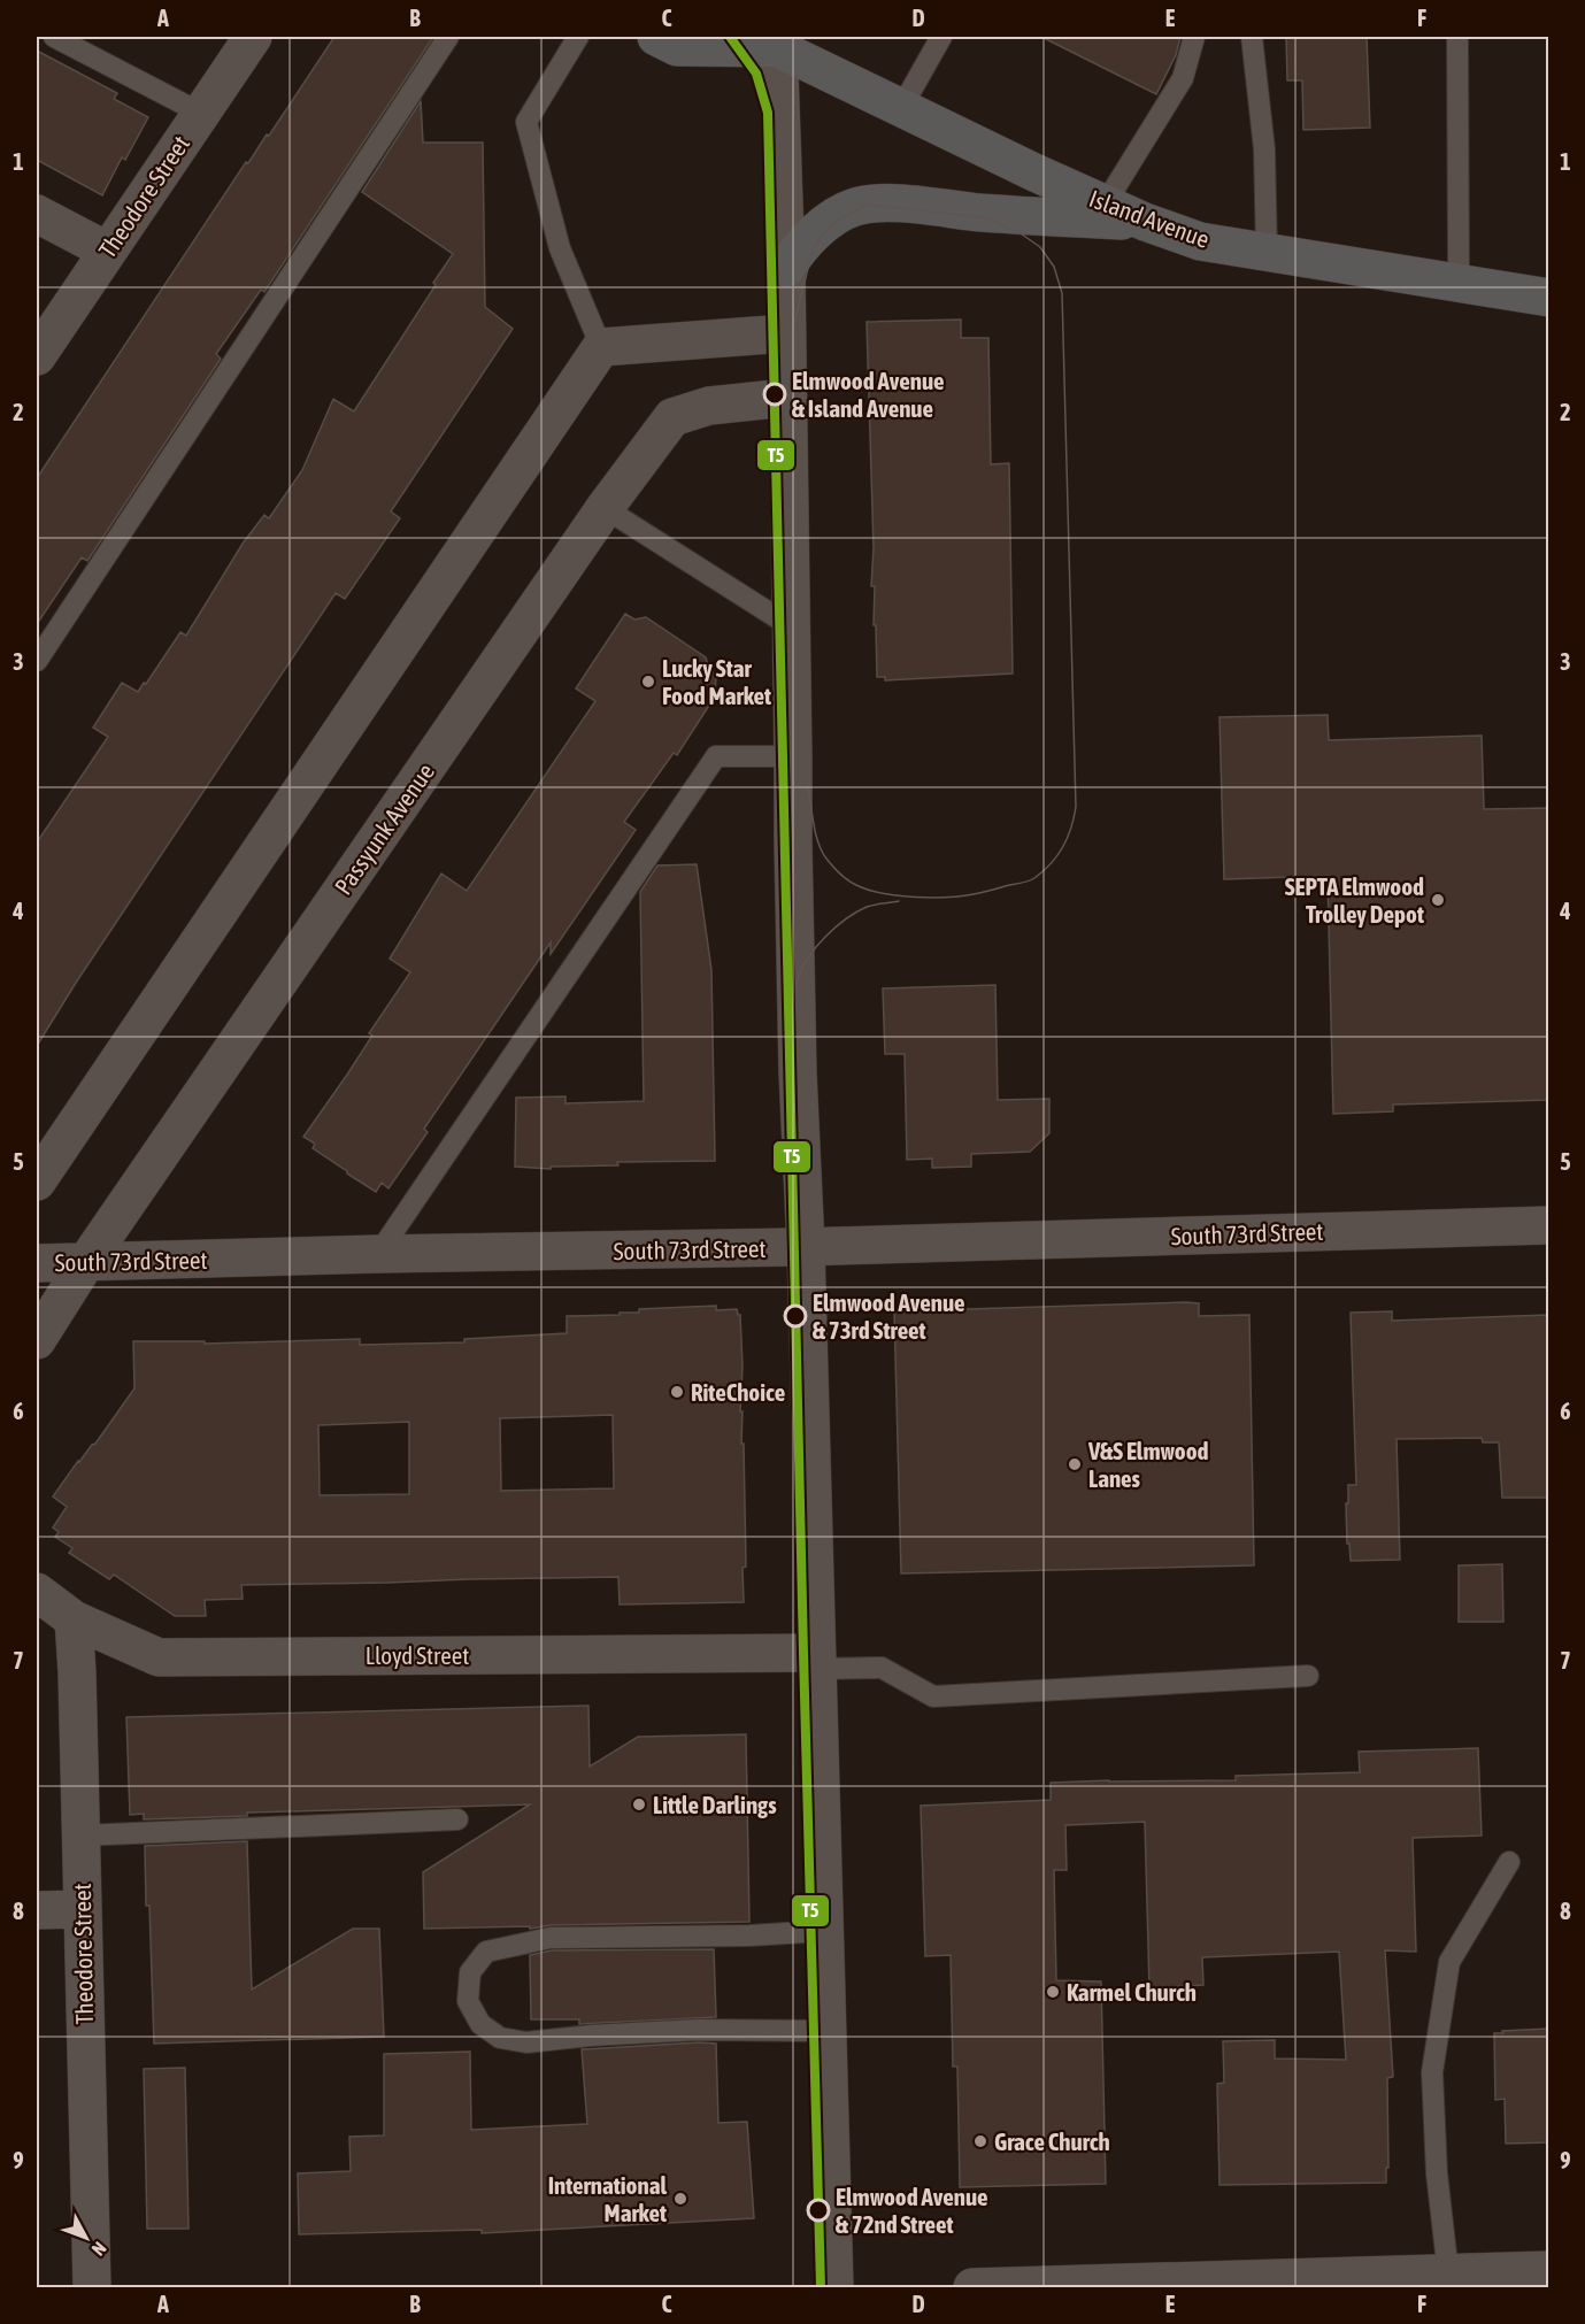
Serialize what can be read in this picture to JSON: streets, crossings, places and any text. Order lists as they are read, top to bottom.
{
  "streets": {
    "main road": ["Island Avenue"],
    "street": [
      "Theodore Street",
      "Passyunk Avenue",
      "South 73rd Street",
      "Lloyd Street"
    ]
  },
  "crossings": [
    ["Theodore Street", "Lloyd Street"],
    ["Passyunk Avenue", "South 73rd Street"]
  ],
  "places": [
    "Elmwood Avenue & Island Avenue",
    "Lucky Star Food Market",
    "SEPTA Elmwood Trolley Depot",
    "Elmwood Avenue & 73rd Street",
    "RiteChoice",
    "V&S Elmwood Lanes",
    "Little Darlings",
    "Karmel Church",
    "Grace Church",
    "International Market",
    "Elmwood Avenue & 72nd Street"
  ],
  "lines": ["transit line T5"],
  "north": "bottom right",
  "grid": {
    "columns": [
      "A",
      "B",
      "C",
      "D",
      "E",
      "F"
    ],
    "rows": [
      "1",
      "2",
      "3",
      "4",
      "5",
      "6",
      "7",
      "8",
      "9"
    ]
  }
}
